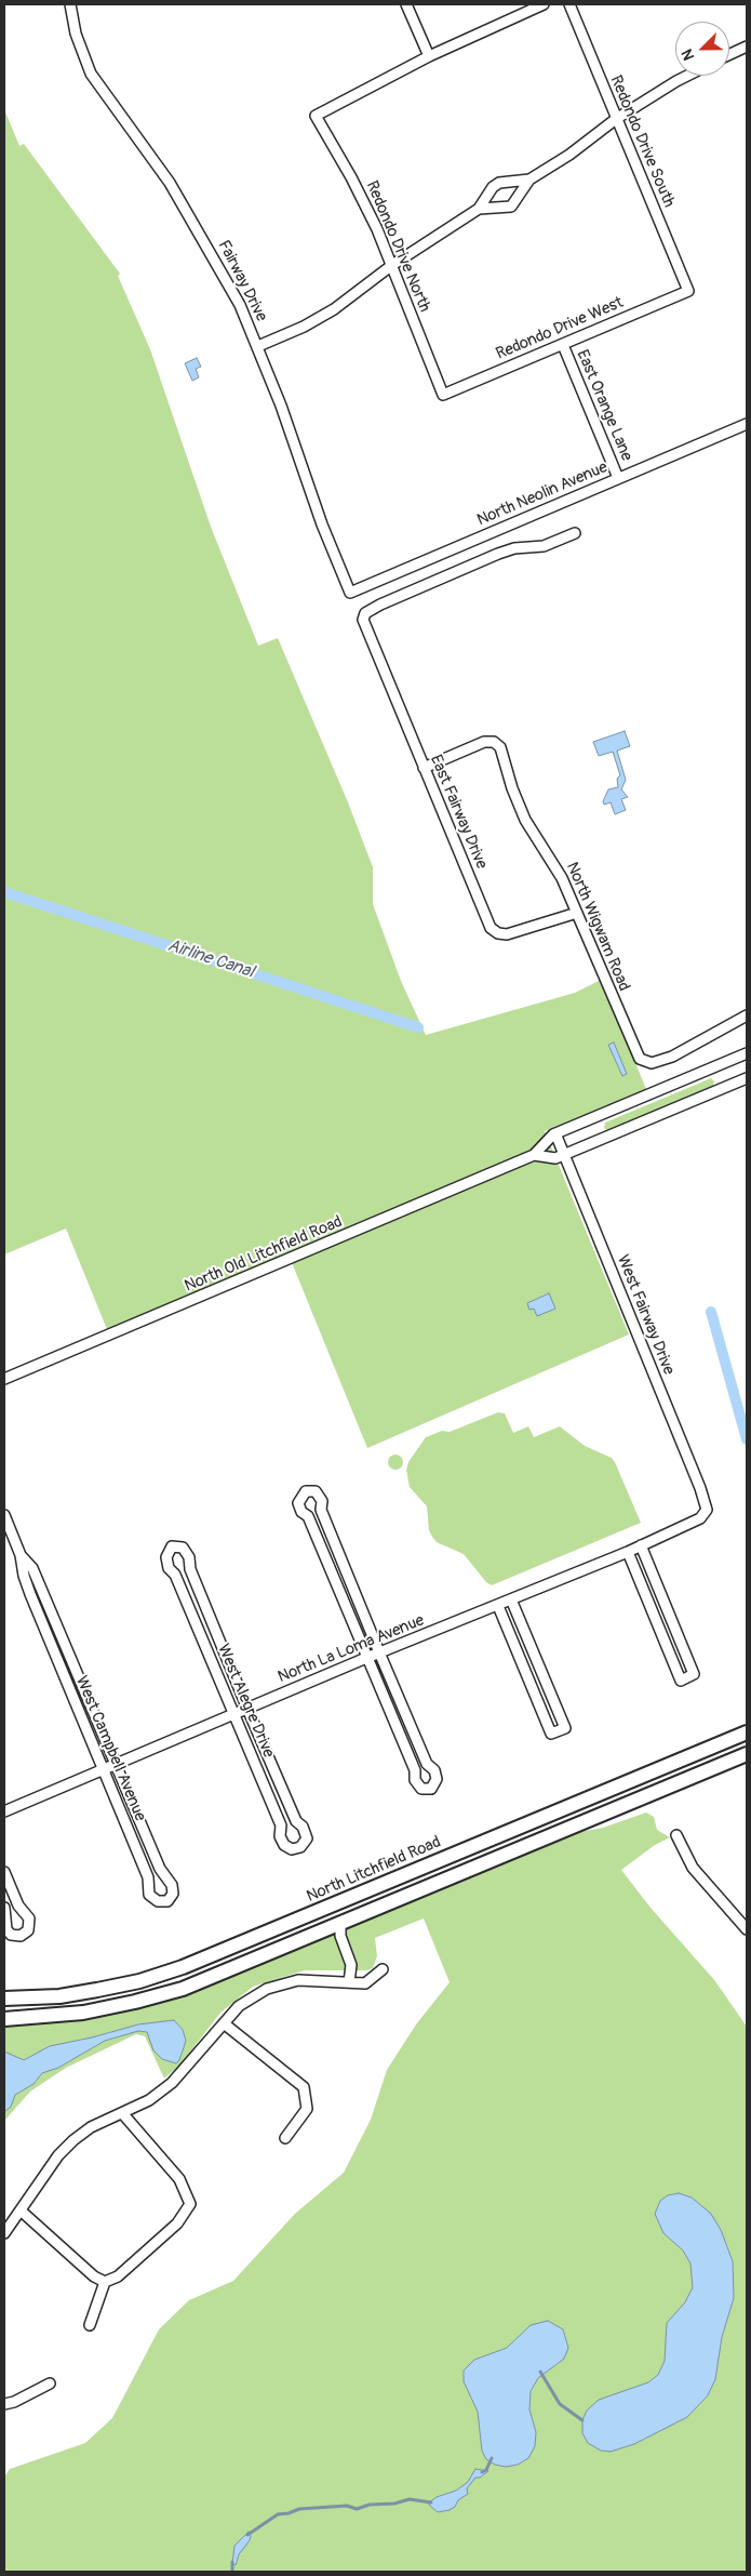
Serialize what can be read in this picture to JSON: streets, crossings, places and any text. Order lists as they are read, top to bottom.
{
  "streets": {
    "main road": ["North Litchfield Road"],
    "street": [
      "Redondo Drive South",
      "Redondo Drive North",
      "Fairway Drive",
      "Redondo Drive West",
      "East Orange Lane",
      "North Neolin Avenue",
      "East Fairway Drive",
      "North Wigwam Road",
      "North Old Litchfield Road",
      "West Fairway Drive",
      "North La Loma Avenue",
      "West Alegre Drive",
      "West Campbell Avenue"
    ]
  },
  "crossings": [
    ["Redondo Drive South", "Redondo Drive West"],
    ["Redondo Drive North", "Redondo Drive West"],
    ["Fairway Drive", "North Neolin Avenue"],
    ["Redondo Drive West", "East Orange Lane"],
    ["East Orange Lane", "North Neolin Avenue"],
    ["East Fairway Drive", "North Wigwam Road"],
    ["North Old Litchfield Road", "West Fairway Drive"],
    ["West Fairway Drive", "North La Loma Avenue"],
    ["North La Loma Avenue", "West Alegre Drive"],
    ["North La Loma Avenue", "West Campbell Avenue"]
  ],
  "water": ["Airline Canal"],
  "north": "bottom left"
}
